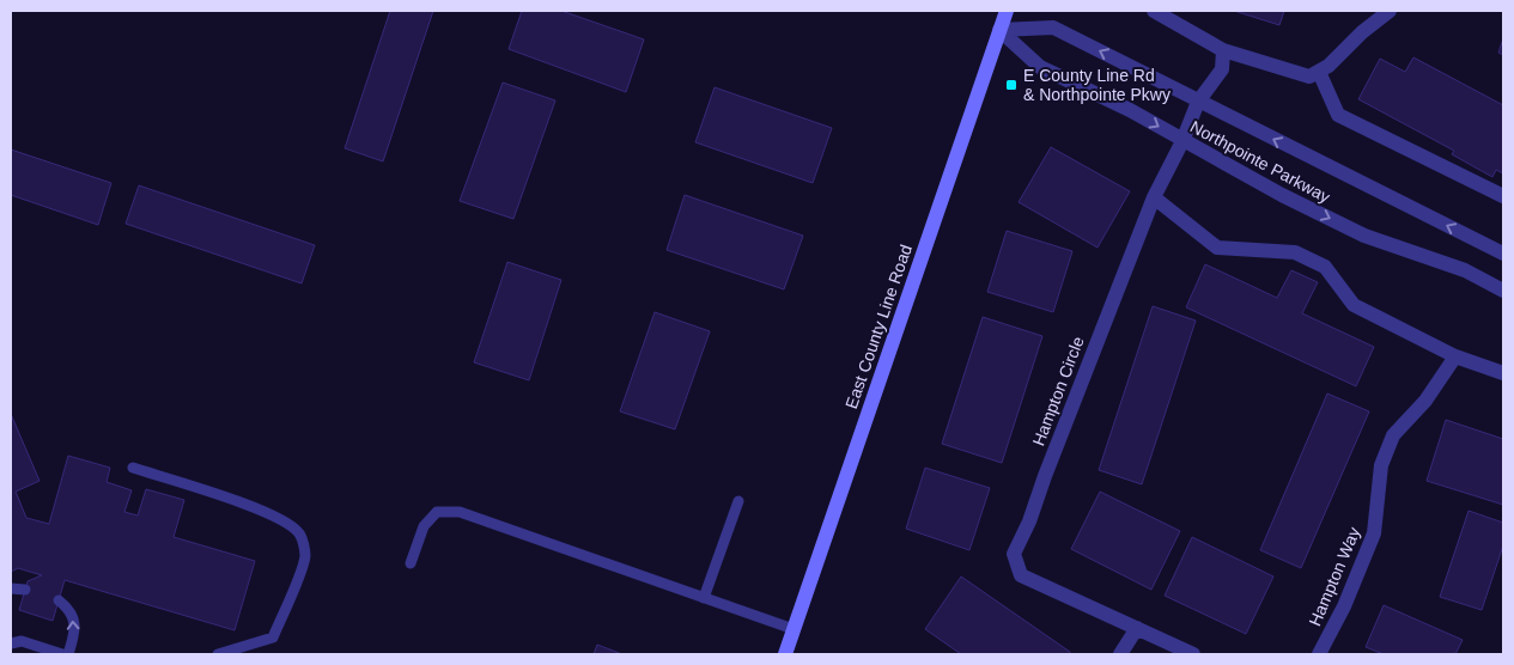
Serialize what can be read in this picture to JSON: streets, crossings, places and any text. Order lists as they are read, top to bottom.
{
  "streets": {
    "main road": ["East County Line Road"],
    "street": ["Northpointe Parkway", "Hampton Circle", "Hampton Way"]
  },
  "crossings": [
    ["Northpointe Parkway", "East County Line Road"],
    ["Northpointe Parkway", "Hampton Circle"]
  ],
  "places": {
    "transit": ["E County Line Rd & Northpointe Pkwy"]
  }
}
